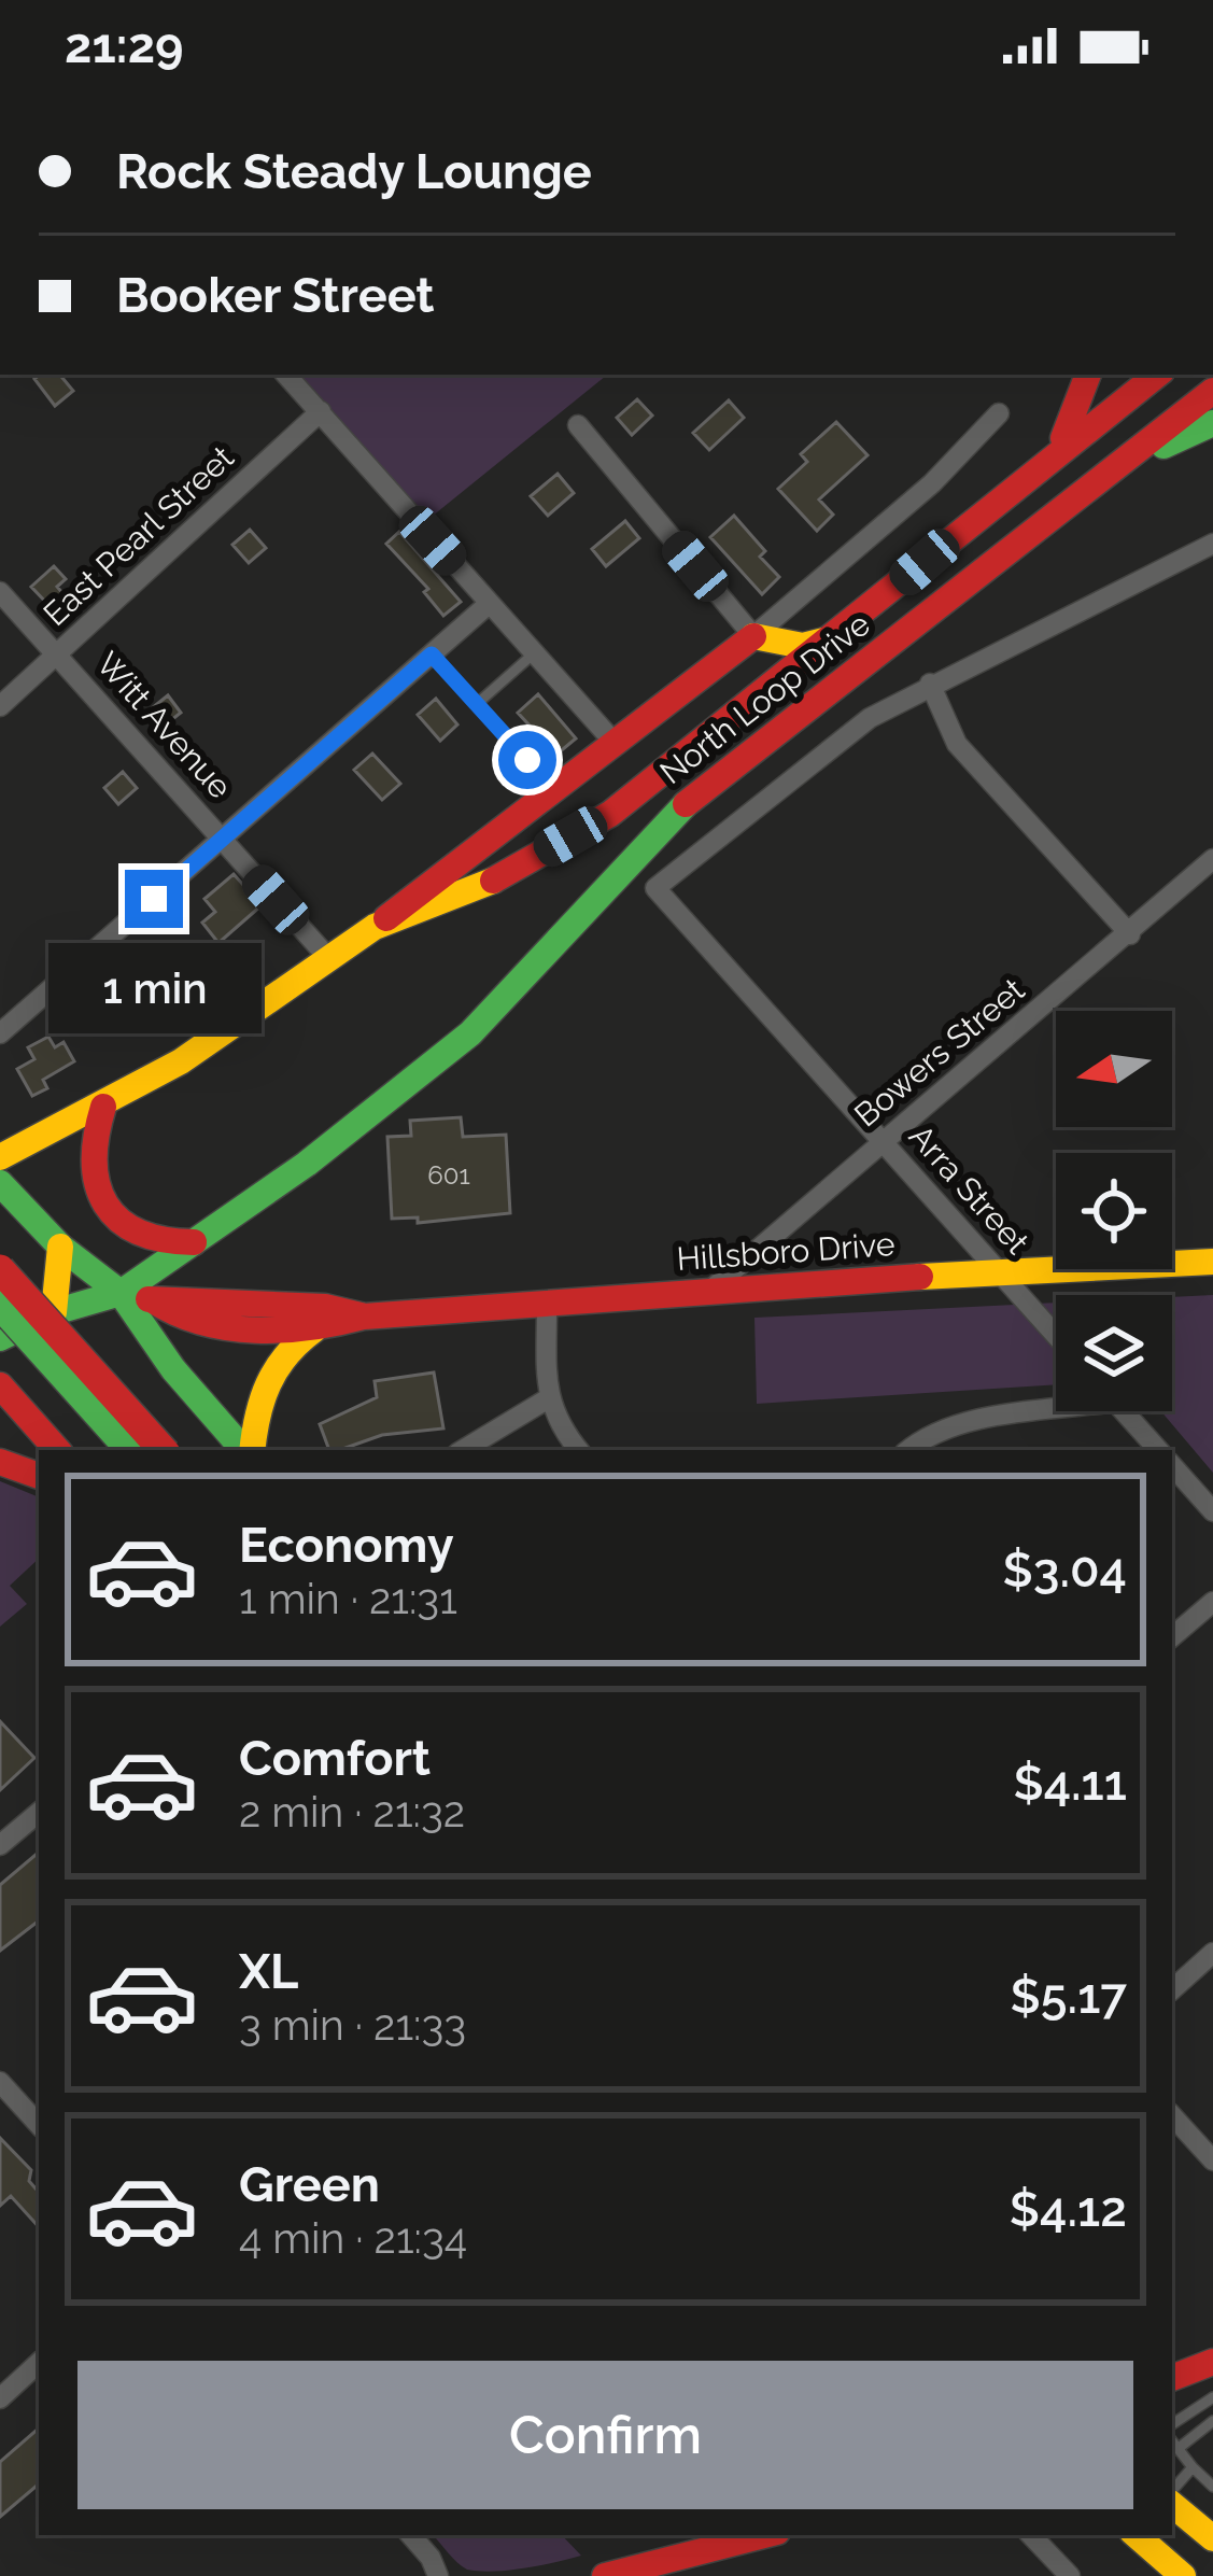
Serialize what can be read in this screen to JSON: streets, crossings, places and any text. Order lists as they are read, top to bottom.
{
  "streets": {
    "main road": ["North Loop Drive", "Hillsboro Drive"],
    "street": [
      "East Pearl Street",
      "Witt Avenue",
      "Bowers Street",
      "Arra Street"
    ]
  },
  "crossings": [
    ["East Pearl Street", "Witt Avenue"],
    ["North Loop Drive", "Witt Avenue"],
    ["North Loop Drive", "Hillsboro Drive"],
    ["Bowers Street", "Arra Street"],
    ["Bowers Street", "Hillsboro Drive"],
    ["Arra Street", "Hillsboro Drive"]
  ],
  "house_numbers": ["601"],
  "north": "left",
  "page": {
    "status": "21:29",
    "banner": ["Rock Steady Lounge", "Booker Street"],
    "bubble": "1 min",
    "list": [
      {
        "name": "Economy",
        "note": "1 min · 21:31",
        "value": "$3.04"
      },
      {
        "name": "Comfort",
        "note": "2 min · 21:32",
        "value": "$4.11"
      },
      {
        "name": "XL",
        "note": "3 min · 21:33",
        "value": "$5.17"
      },
      {
        "name": "Green",
        "note": "4 min · 21:34",
        "value": "$4.12"
      }
    ],
    "buttons": "Confirm"
  }
}
